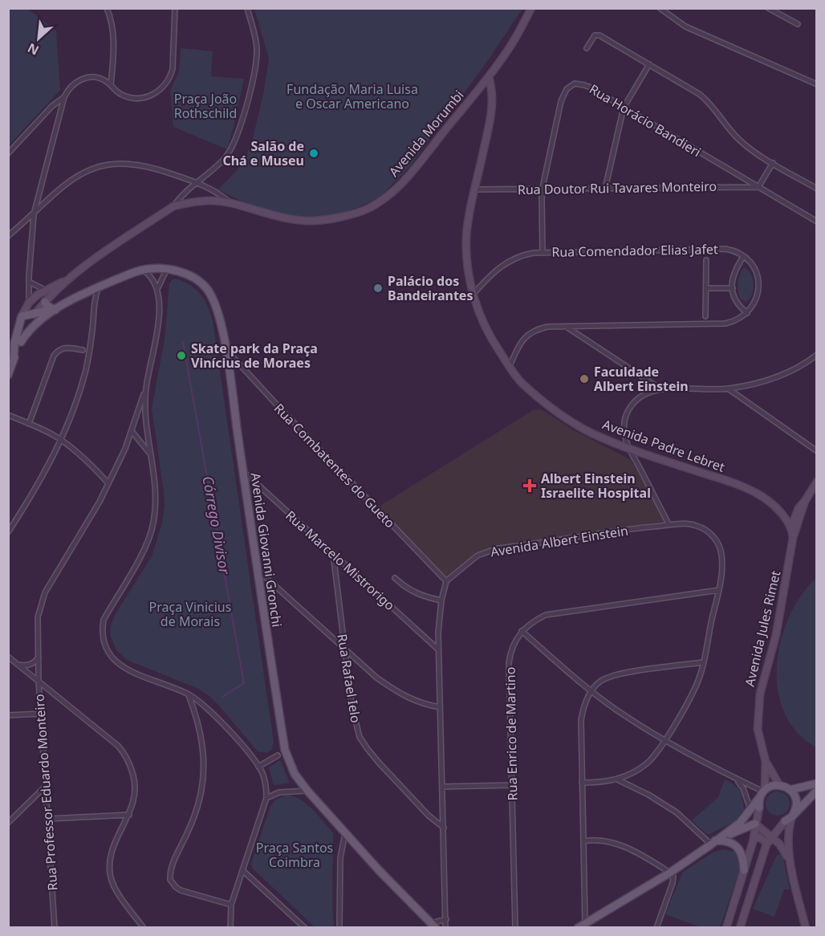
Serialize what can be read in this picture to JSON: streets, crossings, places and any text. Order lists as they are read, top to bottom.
{
  "streets": {
    "main road": [
      "Avenida Morumbi",
      "Avenida Padre Lebret",
      "Avenida Giovanni Gronchi",
      "Avenida Jules Rimet"
    ],
    "street": [
      "Rua Horácio Bandieri",
      "Rua Doutor Rui Tavares Monteiro",
      "Rua Comendador Elias Jafet",
      "Rua Combatentes do Gueto",
      "Avenida Albert Einstein",
      "Rua Marcelo Mistrorigo",
      "Rua Rafael Ielo",
      "Rua Enrico de Martino",
      "Rua Professor Eduardo Monteiro"
    ]
  },
  "crossings": [
    ["Rua Horácio Bandieri", "Rua Doutor Rui Tavares Monteiro"],
    ["Rua Horácio Bandieri", "Rua Comendador Elias Jafet"],
    ["Avenida Morumbi", "Avenida Padre Lebret"],
    ["Avenida Morumbi", "Avenida Giovanni Gronchi"],
    ["Rua Doutor Rui Tavares Monteiro", "Avenida Padre Lebret"],
    ["Rua Comendador Elias Jafet", "Avenida Padre Lebret"],
    ["Avenida Padre Lebret", "Avenida Jules Rimet"],
    ["Rua Combatentes do Gueto", "Avenida Albert Einstein"],
    ["Rua Combatentes do Gueto", "Avenida Giovanni Gronchi"],
    ["Avenida Albert Einstein", "Rua Enrico de Martino"],
    ["Avenida Giovanni Gronchi", "Rua Marcelo Mistrorigo"],
    ["Rua Marcelo Mistrorigo", "Rua Rafael Ielo"]
  ],
  "water": ["Córrego Divisor"],
  "parks": [
    "Fundação Maria Luisa e Oscar Americano",
    "Praça João Rothschild",
    "Praça Vinicius de Morais",
    "Praça Santos Coimbra"
  ],
  "places": {
    "other": [
      "Salão de Chá e Museu",
      "Palácio dos Bandeirantes",
      "Skate park da Praça Vinícius de Moraes",
      "Faculdade Albert Einstein"
    ],
    "health": ["Albert Einstein Israelite Hospital"]
  },
  "north": "bottom left"
}
